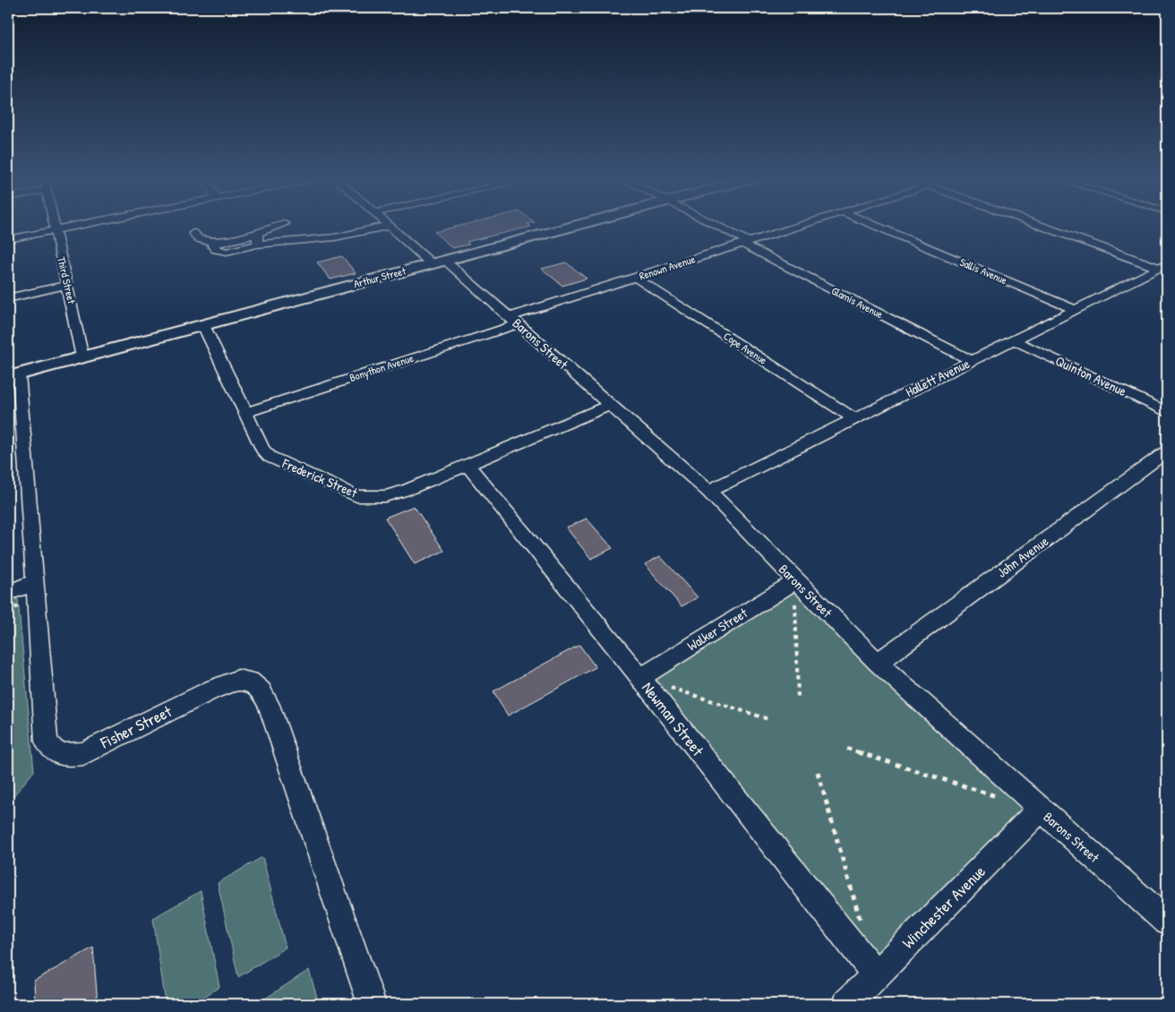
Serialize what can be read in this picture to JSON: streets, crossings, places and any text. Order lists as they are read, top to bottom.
{
  "streets": {
    "street": [
      "Renown Avenue",
      "Sallis Avenue",
      "Arthur Street",
      "Third Street",
      "Glamis Avenue",
      "Barons Street",
      "Cope Avenue",
      "Bonython Avenue",
      "Quinton Avenue",
      "Hallett Avenue",
      "Frederick Street",
      "John Avenue",
      "Walker Street",
      "Newman Street",
      "Fisher Street",
      "Winchester Avenue"
    ]
  },
  "crossings": [
    ["Renown Avenue", "Glamis Avenue"],
    ["Renown Avenue", "Barons Street"],
    ["Renown Avenue", "Cope Avenue"],
    ["Renown Avenue", "Bonython Avenue"],
    ["Sallis Avenue", "Hallett Avenue"],
    ["Arthur Street", "Third Street"],
    ["Arthur Street", "Barons Street"],
    ["Arthur Street", "Frederick Street"],
    ["Arthur Street", "Fisher Street"],
    ["Glamis Avenue", "Hallett Avenue"],
    ["Barons Street", "Bonython Avenue"],
    ["Barons Street", "Hallett Avenue"],
    ["Barons Street", "Frederick Street"],
    ["Barons Street", "John Avenue"],
    ["Barons Street", "Walker Street"],
    ["Barons Street", "Winchester Avenue"],
    ["Cope Avenue", "Hallett Avenue"],
    ["Bonython Avenue", "Frederick Street"],
    ["Quinton Avenue", "Hallett Avenue"],
    ["Frederick Street", "Newman Street"],
    ["Walker Street", "Newman Street"],
    ["Newman Street", "Winchester Avenue"]
  ]
}
